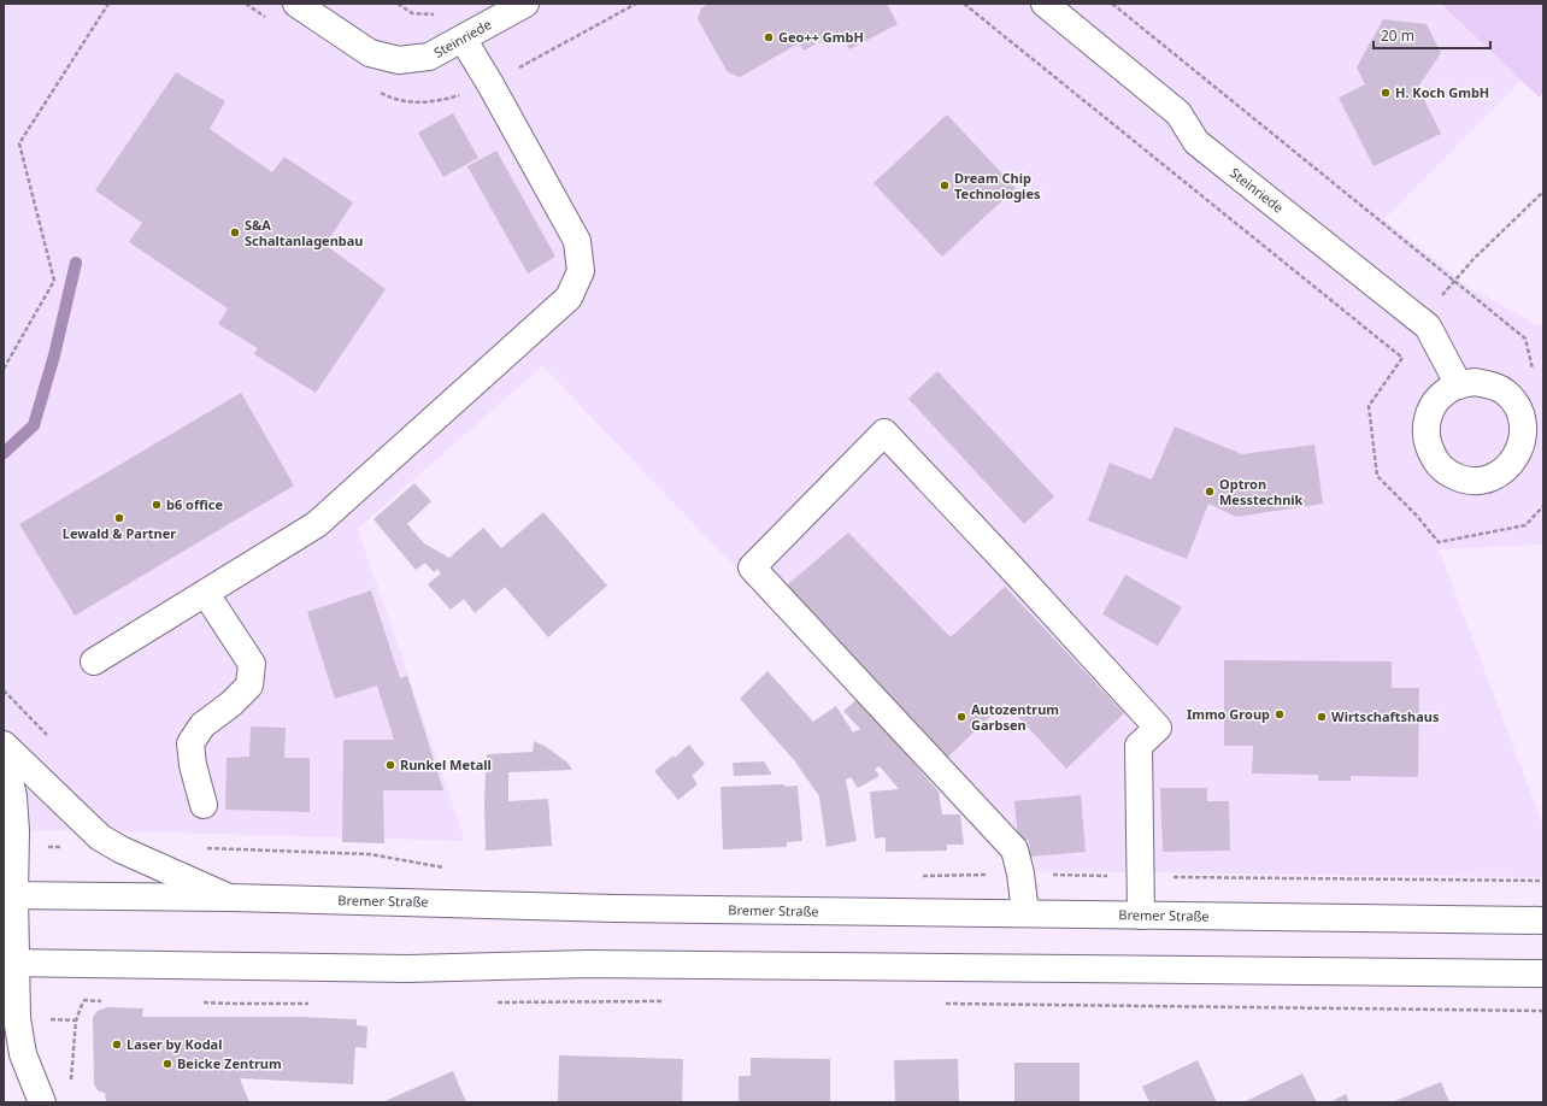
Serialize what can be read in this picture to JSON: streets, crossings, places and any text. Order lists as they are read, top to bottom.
{
  "streets": {
    "main road": ["Steinriede", "Bremer Straße"]
  },
  "places": [
    "Geo++ GmbH",
    "H. Koch GmbH",
    "Dream Chip Technologies",
    "S&A Schaltanlagenbau",
    "Optron Messtechnik",
    "b6 office",
    "Lewald & Partner",
    "Immo Group",
    "Autozentrum Garbsen",
    "Wirtschaftshaus",
    "Runkel Metall",
    "Laser by Kodal",
    "Beicke Zentrum"
  ],
  "scale_bar": "20 m"
}
